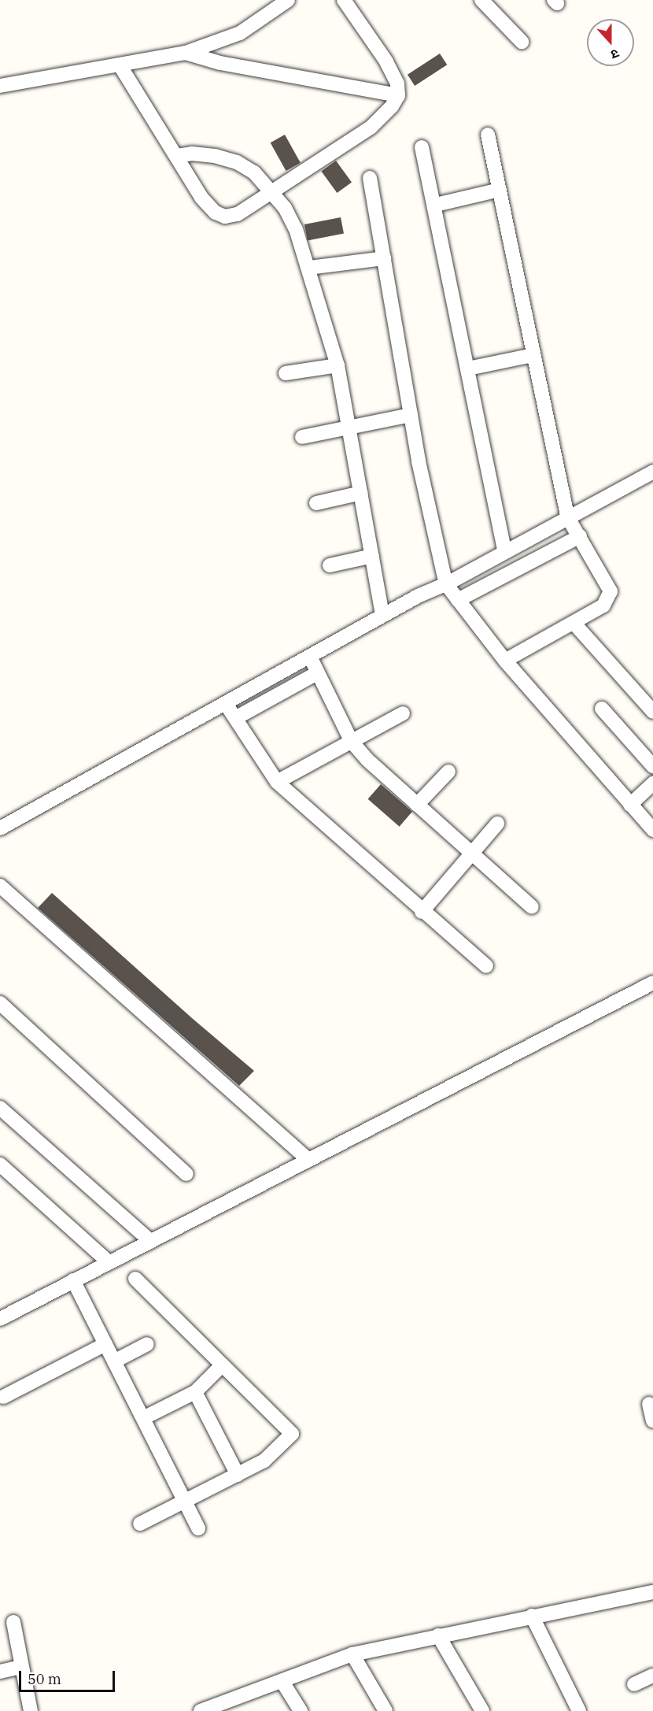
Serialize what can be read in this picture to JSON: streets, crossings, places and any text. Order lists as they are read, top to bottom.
{
  "scale_bar": "50 m",
  "north": "bottom"
}
